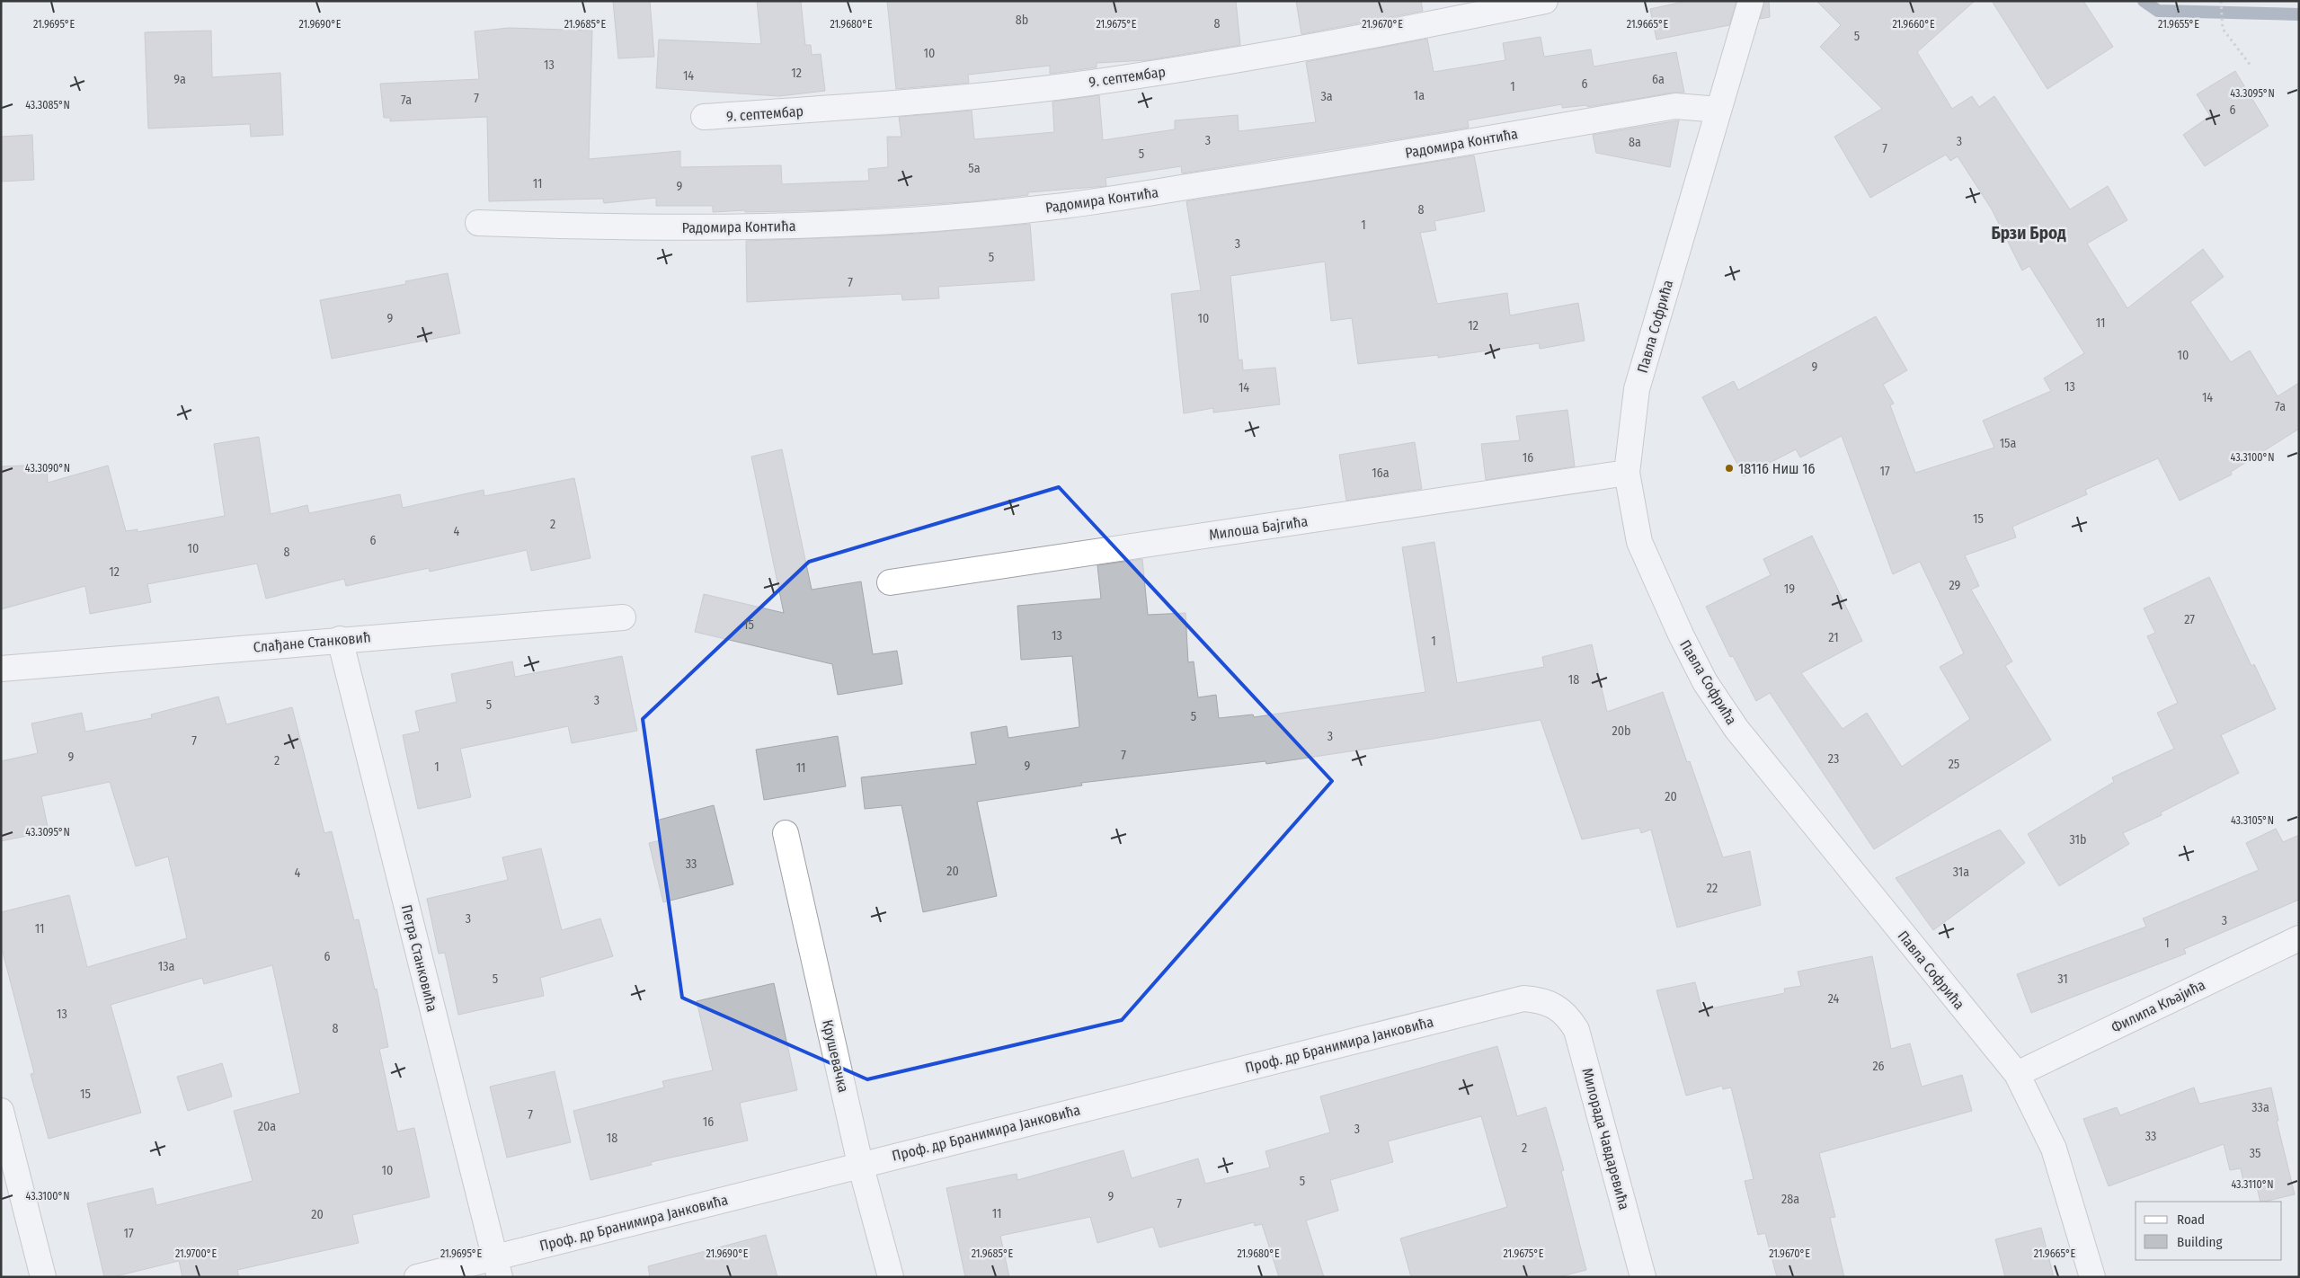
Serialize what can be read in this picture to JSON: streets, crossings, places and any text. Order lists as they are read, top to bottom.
{
  "streets": {
    "street": [
      "9. септембар",
      "Радомира Контића",
      "Павла Софрића",
      "Милоша Бајгића",
      "Слађане Станковић",
      "Петра Станковића",
      "Филипа Кљајића",
      "Проф. др Бранимира Јанковића",
      "Крушевачка",
      "Милорада Чавдаревића"
    ]
  },
  "crossings": [
    ["Радомира Контића", "Павла Софрића"],
    ["Павла Софрића", "Милоша Бајгића"],
    ["Павла Софрића", "Филипа Кљајића"],
    ["Слађане Станковић", "Петра Станковића"],
    ["Петра Станковића", "Проф. др Бранимира Јанковића"],
    ["Проф. др Бранимира Јанковића", "Крушевачка"],
    ["Проф. др Бранимира Јанковића", "Милорада Чавдаревића"]
  ],
  "districts": ["Брзи Брод"],
  "places": ["18116 Ниш 16"],
  "house_numbers": [
    "8b",
    "8",
    "5",
    "10",
    "13",
    "12",
    "14",
    "9a",
    "6a",
    "6",
    "1",
    "1a",
    "3a",
    "7",
    "7a",
    "6",
    "3",
    "3",
    "8a",
    "7",
    "5",
    "5a",
    "11",
    "9",
    "8",
    "1",
    "3",
    "5",
    "7",
    "9",
    "10",
    "11",
    "12",
    "10",
    "9",
    "13",
    "14",
    "14",
    "7a",
    "15a",
    "16",
    "17",
    "16a",
    "15",
    "2",
    "4",
    "6",
    "10",
    "8",
    "12",
    "29",
    "19",
    "27",
    "15",
    "13",
    "21",
    "1",
    "18",
    "3",
    "5",
    "5",
    "20b",
    "3",
    "7",
    "7",
    "9",
    "23",
    "2",
    "25",
    "9",
    "1",
    "11",
    "20",
    "31b",
    "33",
    "20",
    "31a",
    "4",
    "22",
    "3",
    "3",
    "11",
    "1",
    "6",
    "13a",
    "5",
    "31",
    "24",
    "13",
    "8",
    "26",
    "15",
    "33a",
    "7",
    "16",
    "20a",
    "3",
    "33",
    "18",
    "2",
    "35",
    "10",
    "5",
    "9",
    "28a",
    "7",
    "11",
    "20",
    "17"
  ],
  "legend": ["Road", "Building"],
  "coordinates": [
    "21.9695°E",
    "21.9690°E",
    "21.9685°E",
    "21.9680°E",
    "21.9675°E",
    "21.9670°E",
    "21.9665°E",
    "21.9660°E",
    "21.9655°E",
    "43.3095°N",
    "43.3085°N",
    "43.3100°N",
    "43.3090°N",
    "43.3105°N",
    "43.3110°N",
    "21.9700°E"
  ]
}
